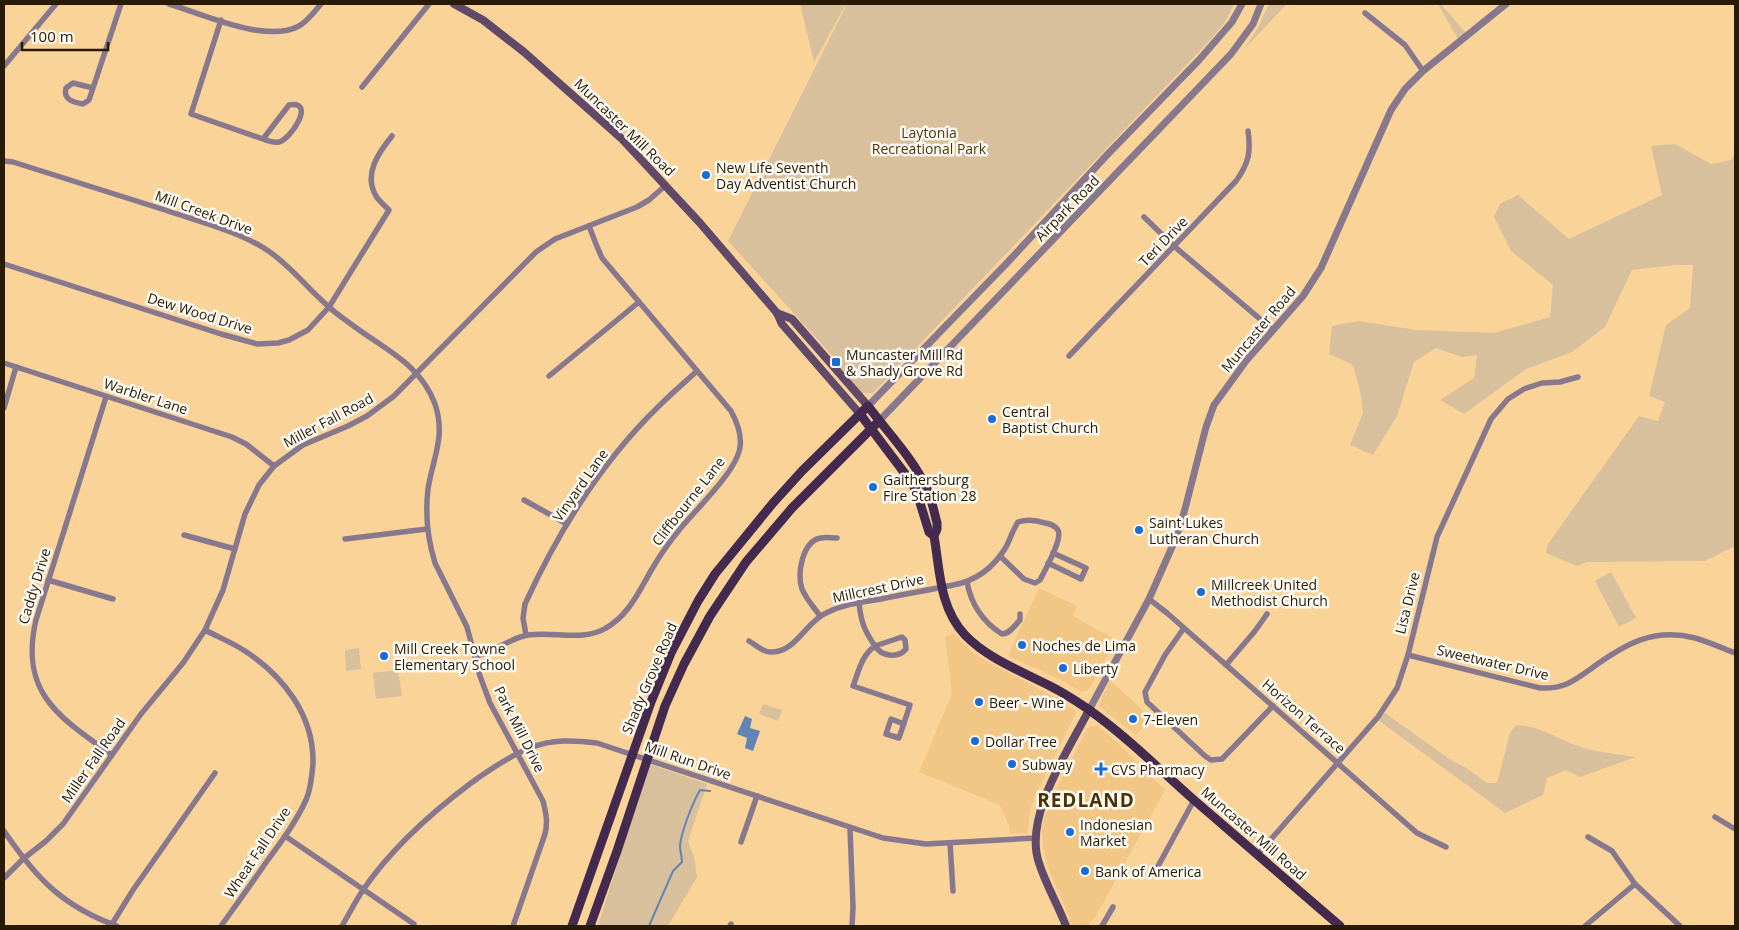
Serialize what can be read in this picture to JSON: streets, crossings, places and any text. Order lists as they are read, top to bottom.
{
  "streets": {
    "main road": ["Muncaster Mill Road", "Shady Grove Road"],
    "street": [
      "Airpark Road",
      "Mill Creek Drive",
      "Teri Drive",
      "Dew Wood Drive",
      "Muncaster Road",
      "Warbler Lane",
      "Miller Fall Road",
      "Vinyard Lane",
      "Cliffbourne Lane",
      "Caddy Drive",
      "Millcrest Drive",
      "Lisa Drive",
      "Sweetwater Drive",
      "Horizon Terrace",
      "Park Mill Drive",
      "Mill Run Drive",
      "Wheat Fall Drive"
    ]
  },
  "crossings": [
    ["Muncaster Mill Road", "Airpark Road"],
    ["Muncaster Mill Road", "Muncaster Road"],
    ["Muncaster Mill Road", "Miller Fall Road"],
    ["Muncaster Mill Road", "Millcrest Drive"],
    ["Muncaster Mill Road", "Lisa Drive"],
    ["Muncaster Mill Road", "Shady Grove Road"],
    ["Airpark Road", "Shady Grove Road"],
    ["Mill Creek Drive", "Dew Wood Drive"],
    ["Mill Creek Drive", "Miller Fall Road"],
    ["Mill Creek Drive", "Park Mill Drive"],
    ["Muncaster Road", "Horizon Terrace"],
    ["Warbler Lane", "Miller Fall Road"],
    ["Warbler Lane", "Caddy Drive"],
    ["Miller Fall Road", "Cliffbourne Lane"],
    ["Miller Fall Road", "Caddy Drive"],
    ["Miller Fall Road", "Park Mill Drive"],
    ["Miller Fall Road", "Wheat Fall Drive"],
    ["Vinyard Lane", "Cliffbourne Lane"],
    ["Cliffbourne Lane", "Park Mill Drive"],
    ["Lisa Drive", "Sweetwater Drive"],
    ["Lisa Drive", "Horizon Terrace"],
    ["Shady Grove Road", "Mill Run Drive"],
    ["Park Mill Drive", "Mill Run Drive"]
  ],
  "districts": ["REDLAND"],
  "parks": ["Laytonia Recreational Park"],
  "places": {
    "other": [
      "New Life Seventh Day Adventist Church",
      "Central Baptist Church",
      "Gaithersburg Fire Station 28",
      "Saint Lukes Lutheran Church",
      "Millcreek United Methodist Church",
      "Noches de Lima",
      "Mill Creek Towne Elementary School",
      "Liberty",
      "Beer - Wine",
      "7-Eleven",
      "Dollar Tree",
      "Subway",
      "Indonesian Market",
      "Bank of America"
    ],
    "transit": ["Muncaster Mill Rd & Shady Grove Rd"],
    "health": ["CVS Pharmacy"]
  },
  "scale_bar": "100 m"
}
